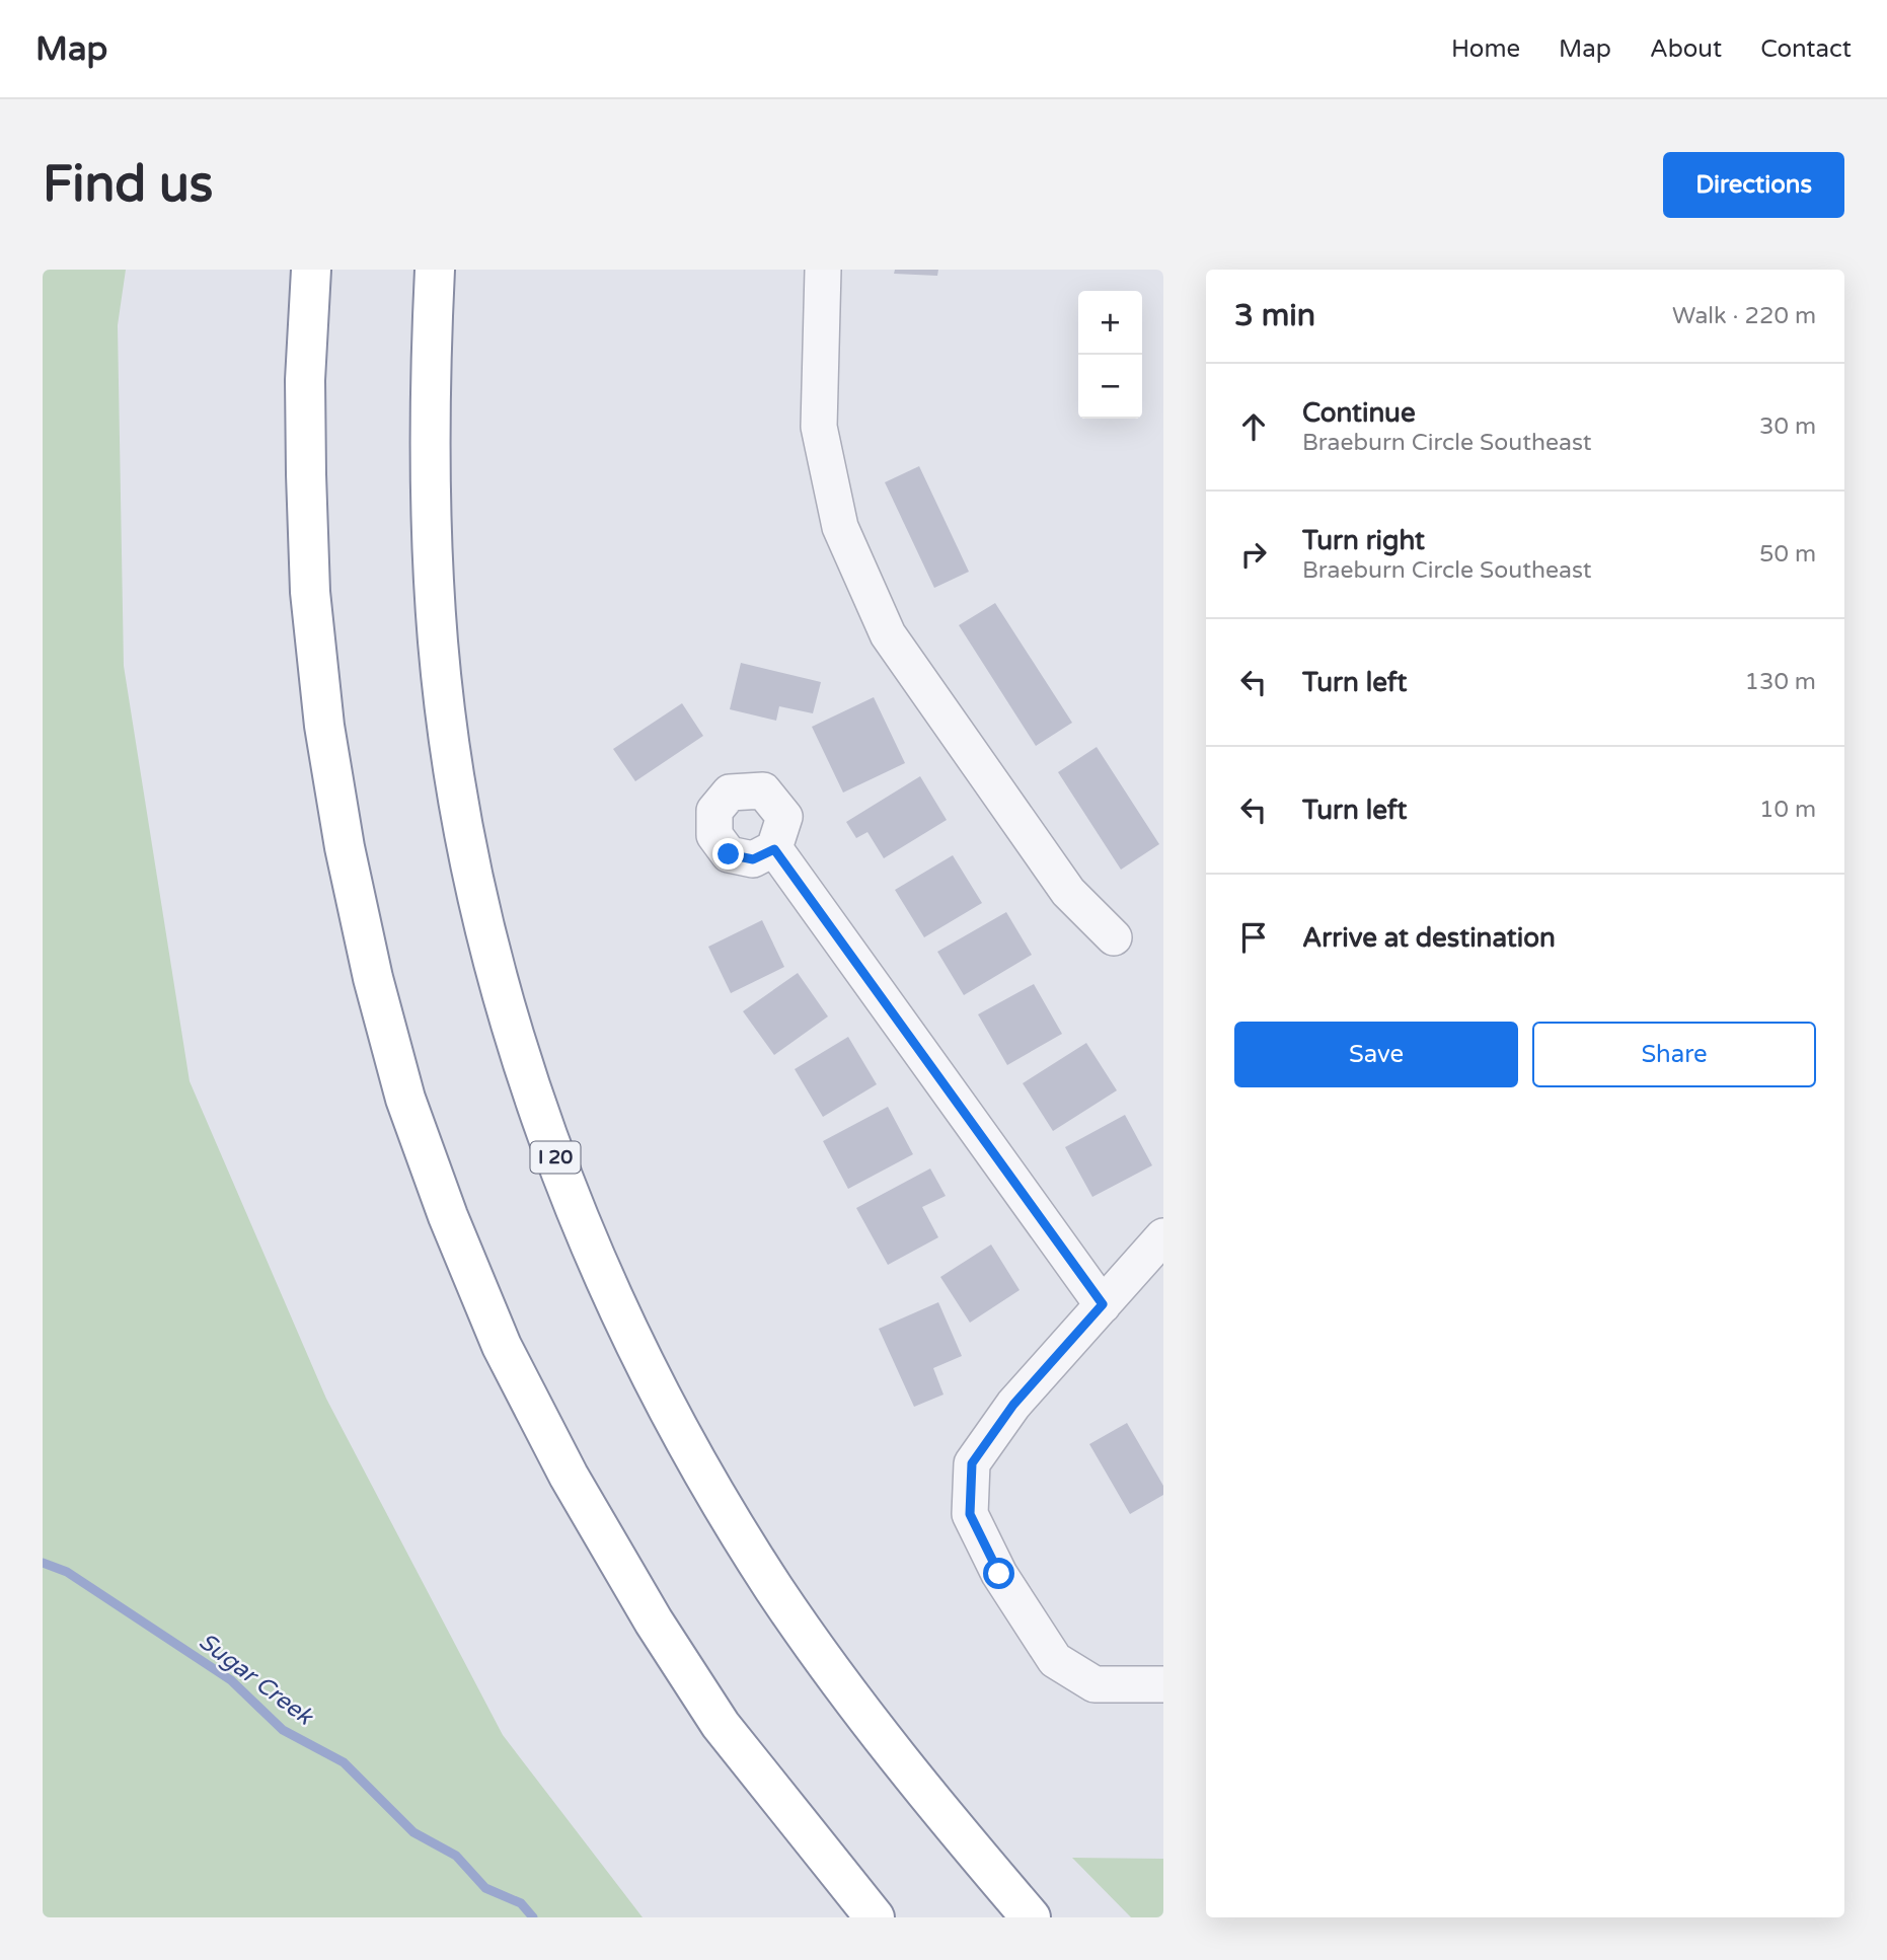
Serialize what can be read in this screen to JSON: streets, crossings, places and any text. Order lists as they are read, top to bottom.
{
  "streets": {
    "highway": ["I 20"]
  },
  "water": ["Sugar Creek"],
  "page": {
    "header": "Map",
    "nav": [
      "Home",
      "Map",
      "About",
      "Contact"
    ],
    "buttons": [
      "Directions",
      ["Save", "Share"]
    ],
    "title": "Find us",
    "heading": ["3 min", "Walk · 220 m"],
    "map_buttons": ["+", "−"],
    "list": [
      ["Continue", "Braeburn Circle Southeast", "30 m"],
      ["Turn right", "Braeburn Circle Southeast", "50 m"],
      ["Turn left", "130 m"],
      ["Turn left", "10 m"],
      "Arrive at destination"
    ]
  }
}
